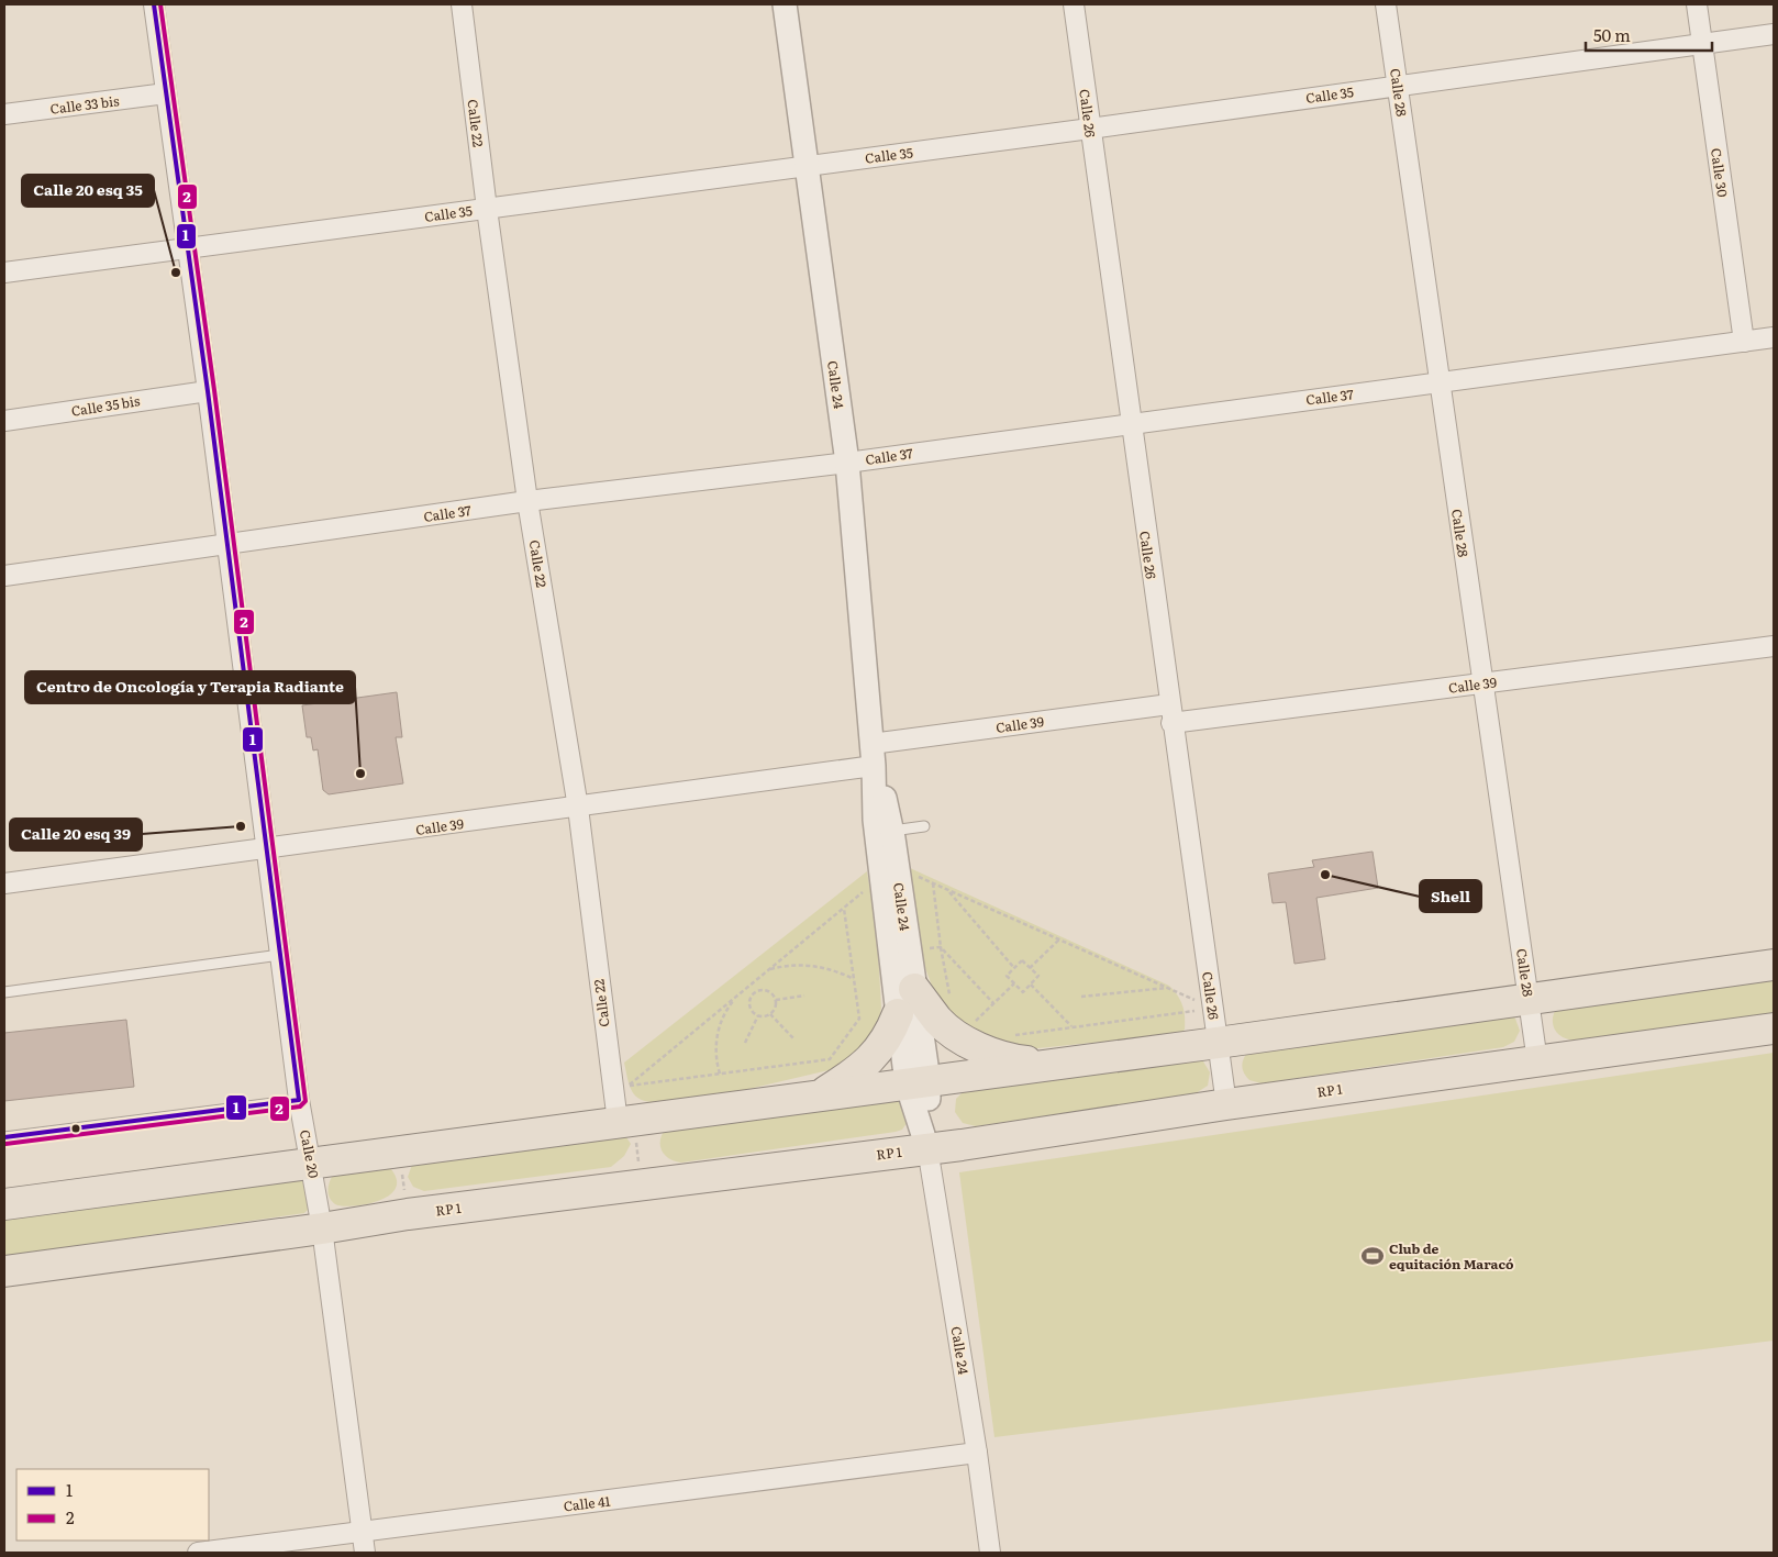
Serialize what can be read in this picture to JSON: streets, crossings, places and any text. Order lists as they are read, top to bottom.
{
  "streets": {
    "main road": ["RP 1"],
    "street": [
      "Calle 28",
      "Calle 35",
      "Calle 33 bis",
      "Calle 26",
      "Calle 22",
      "Calle 30",
      "Calle 24",
      "Calle 37",
      "Calle 35 bis",
      "Calle 39",
      "Calle 20",
      "Calle 41"
    ]
  },
  "crossings": [
    ["Calle 28", "Calle 35"],
    ["Calle 28", "Calle 37"],
    ["Calle 28", "Calle 39"],
    ["Calle 28", "RP 1"],
    ["Calle 35", "Calle 26"],
    ["Calle 35", "Calle 22"],
    ["Calle 35", "Calle 30"],
    ["Calle 35", "Calle 24"],
    ["Calle 35", "Calle 20"],
    ["Calle 33 bis", "Calle 20"],
    ["Calle 26", "Calle 37"],
    ["Calle 26", "Calle 39"],
    ["Calle 26", "RP 1"],
    ["Calle 22", "Calle 37"],
    ["Calle 22", "Calle 39"],
    ["Calle 30", "Calle 37"],
    ["Calle 24", "Calle 37"],
    ["Calle 24", "Calle 39"],
    ["Calle 24", "RP 1"],
    ["Calle 24", "Calle 41"],
    ["Calle 37", "Calle 20"],
    ["Calle 35 bis", "Calle 20"],
    ["Calle 39", "Calle 20"],
    ["RP 1", "Calle 20"],
    ["Calle 20", "Calle 41"]
  ],
  "places": {
    "other": [
      "Calle 20 esq 35",
      "Centro de Oncología y Terapia Radiante",
      "Calle 20 esq 39",
      "Shell"
    ],
    "sports": ["Club de equitación Maracó"]
  },
  "lines": ["transit line 1", "transit line 2"],
  "legend": ["1", "2"],
  "scale_bar": "50 m"
}
